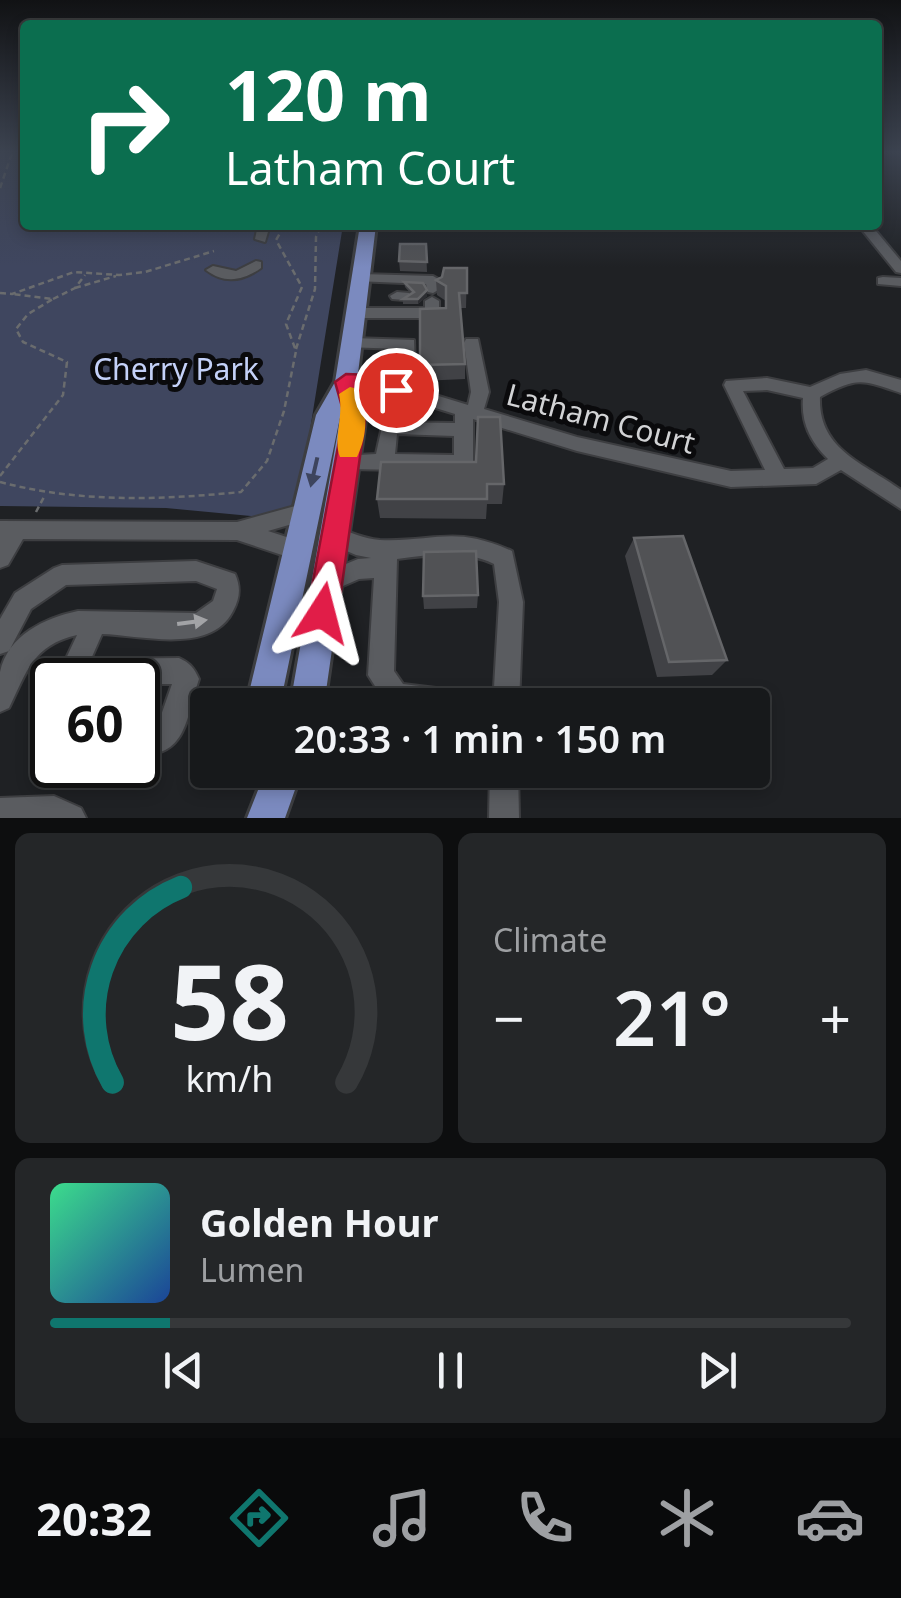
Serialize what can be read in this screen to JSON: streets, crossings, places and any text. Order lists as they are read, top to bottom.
{
  "streets": {
    "street": ["Latham Court"]
  },
  "parks": ["Cherry Park"],
  "page": {
    "turn": ["120 m", "Latham Court"],
    "limit": "60",
    "trip": "20:33 · 1 min · 150 m",
    "tile": "Climate",
    "heat": ["−", "21°", "+"],
    "song": ["Golden Hour", "Lumen"],
    "tabs": "20:32",
    "gauge": ["58", "km/h"]
  }
}
